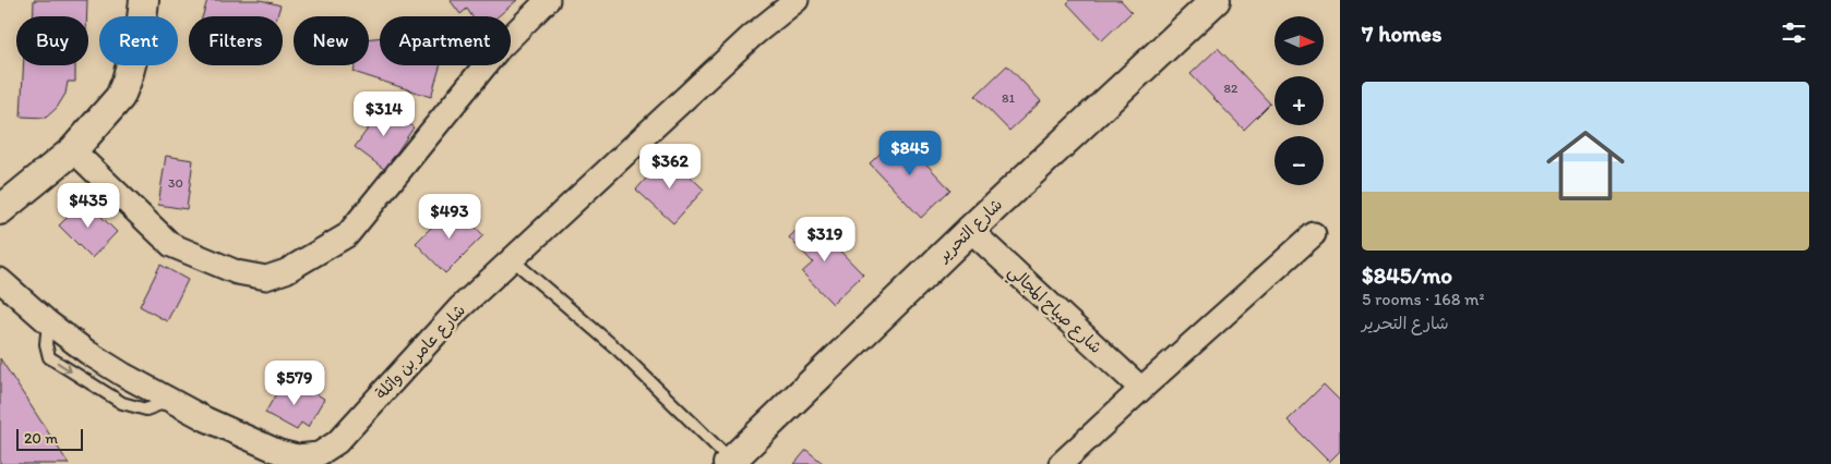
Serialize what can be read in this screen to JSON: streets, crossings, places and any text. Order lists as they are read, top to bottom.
{
  "streets": {
    "street": ["شارع التحرير", "شارع صياح المجالي", "شارع عامر بن واثلة"]
  },
  "crossings": [
    ["شارع التحرير", "شارع صياح المجالي"]
  ],
  "house_numbers": ["82", "81", "30"],
  "scale_bar": "20 m",
  "north": "right",
  "page": {
    "heading": "7 homes",
    "map_buttons": ["+", "−"],
    "chip": [
      "Buy",
      "Rent",
      "Filters",
      "New",
      "Apartment"
    ],
    "list": [
      {
        "name": "$845/mo",
        "note": "5 rooms · 168 m² · شارع التحرير"
      }
    ],
    "price": [
      "$314",
      "$845",
      "$362",
      "$435",
      "$493",
      "$319",
      "$579"
    ],
    "scale": "20 m"
  }
}
